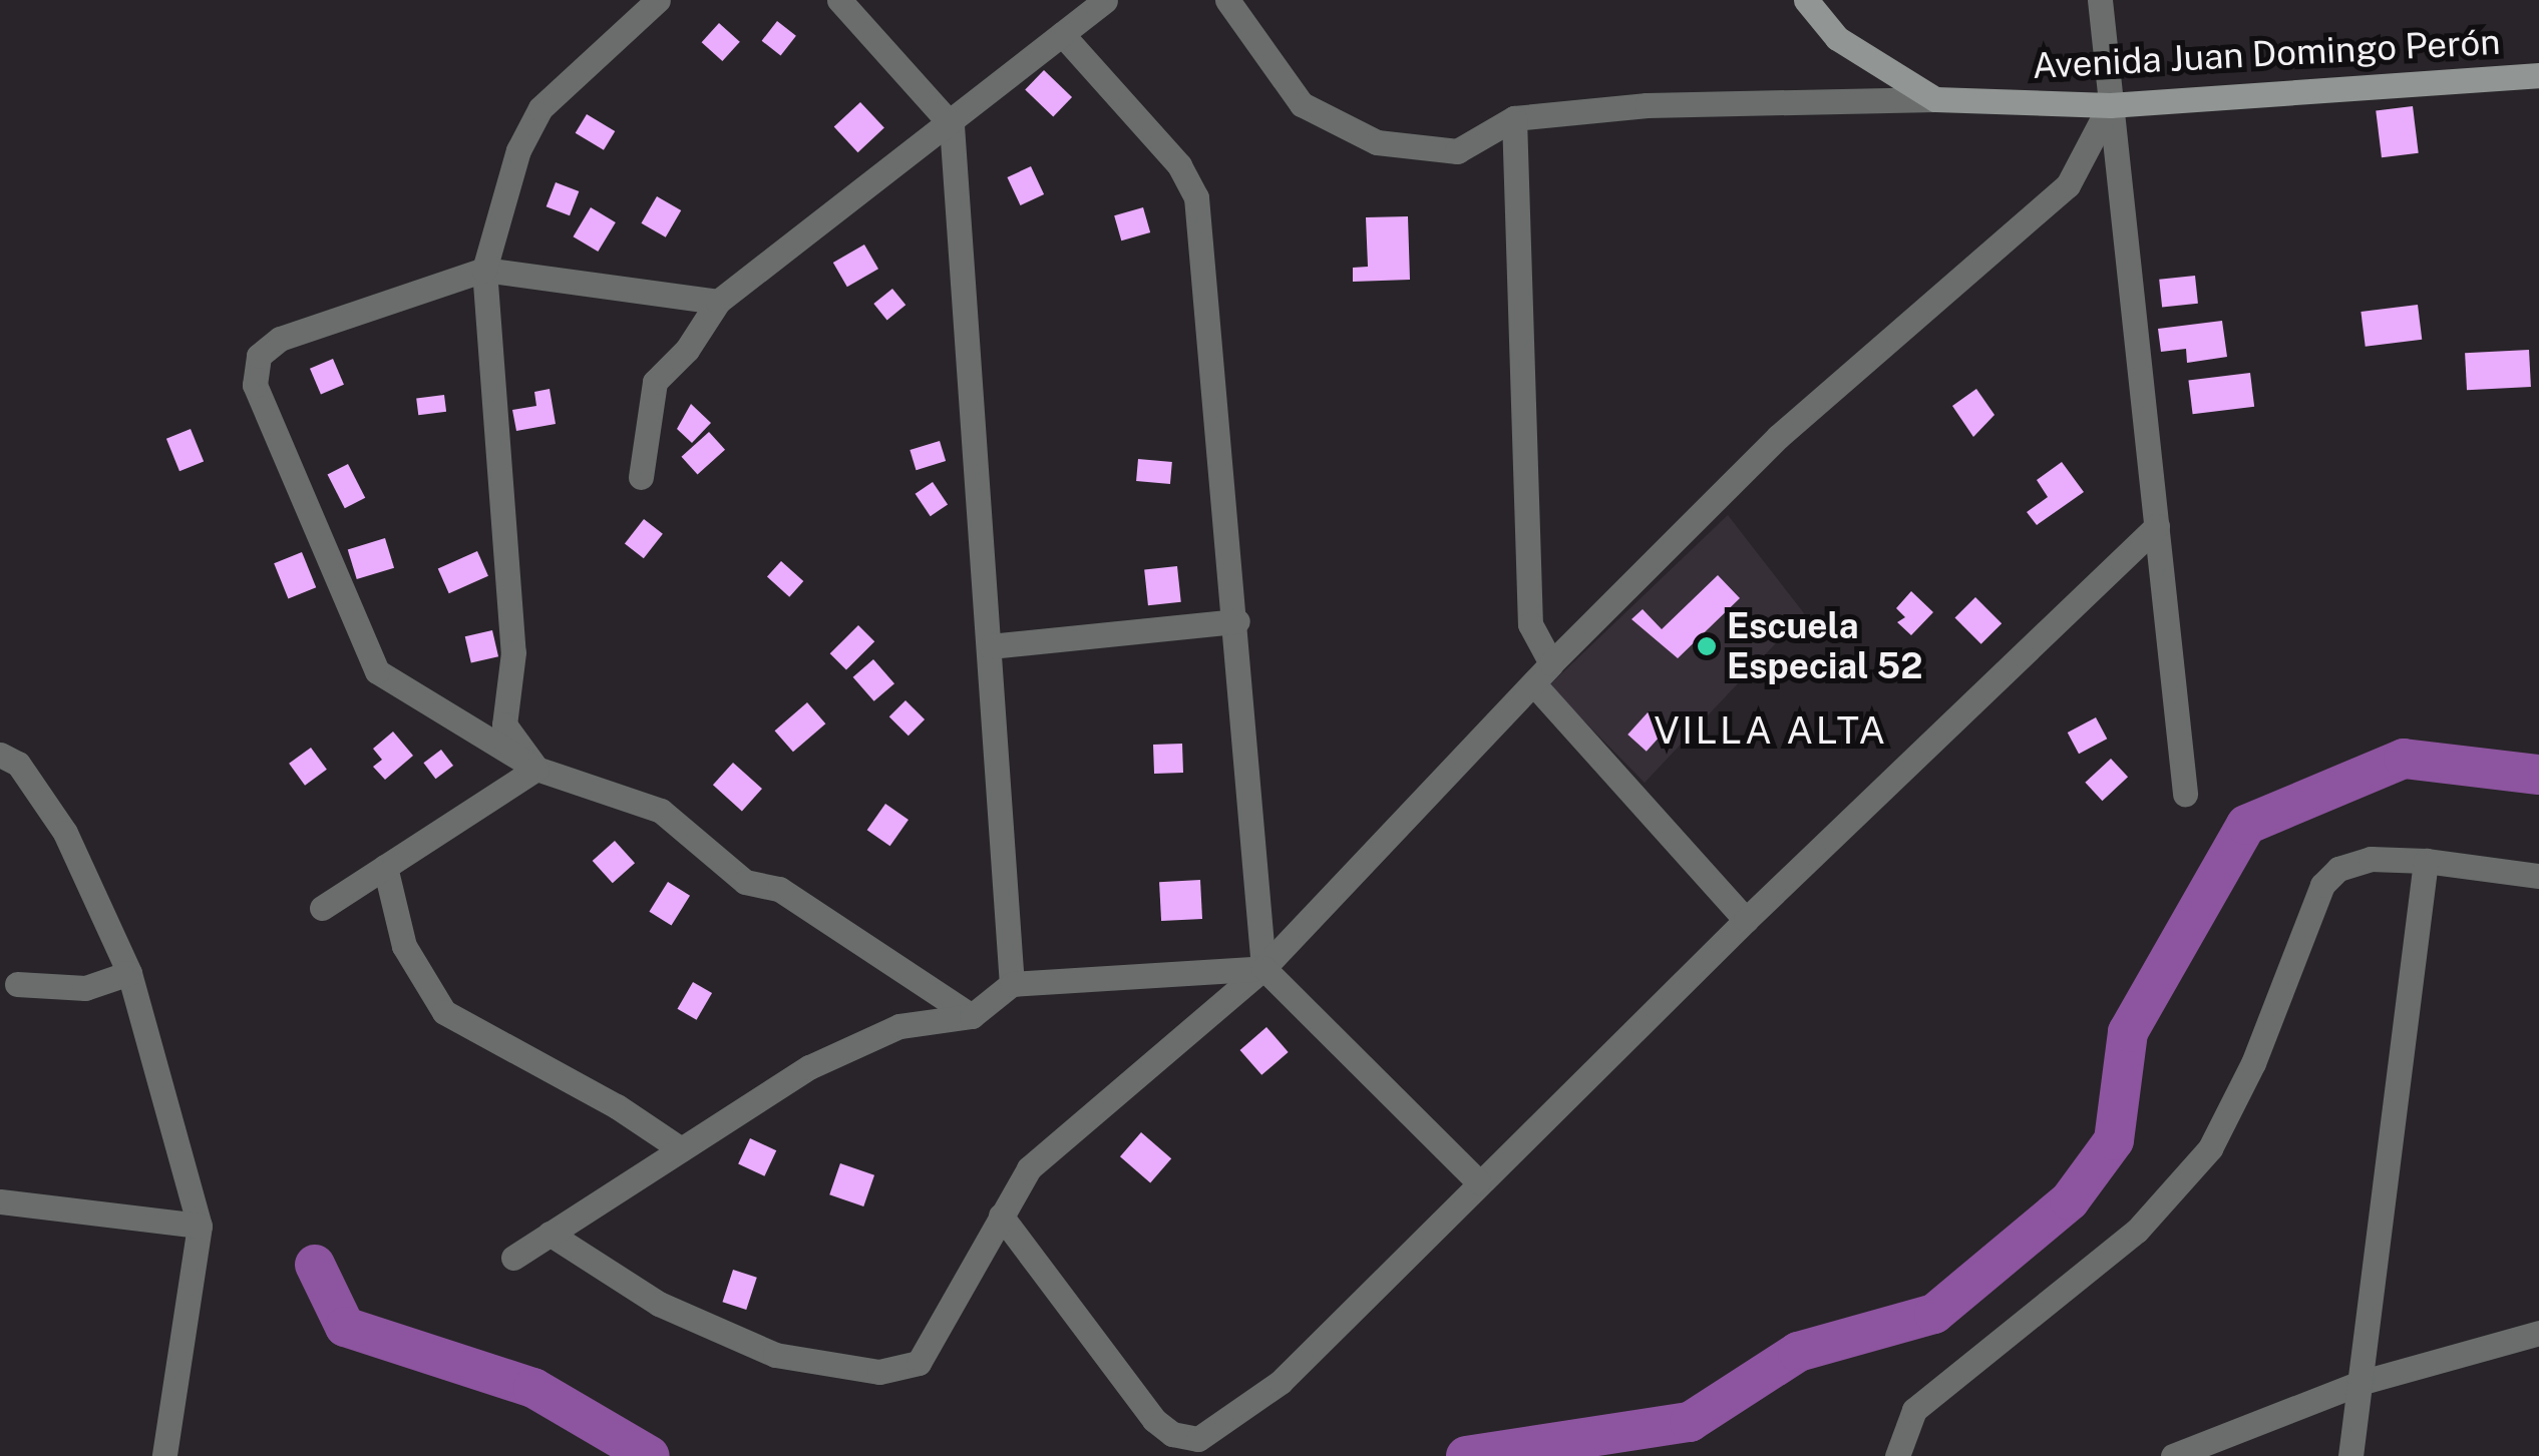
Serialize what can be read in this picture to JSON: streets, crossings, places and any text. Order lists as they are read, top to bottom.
{
  "streets": {
    "main road": ["Avenida Juan Domingo Perón"]
  },
  "districts": ["VILLA ALTA"],
  "places": ["Escuela Especial 52"]
}
